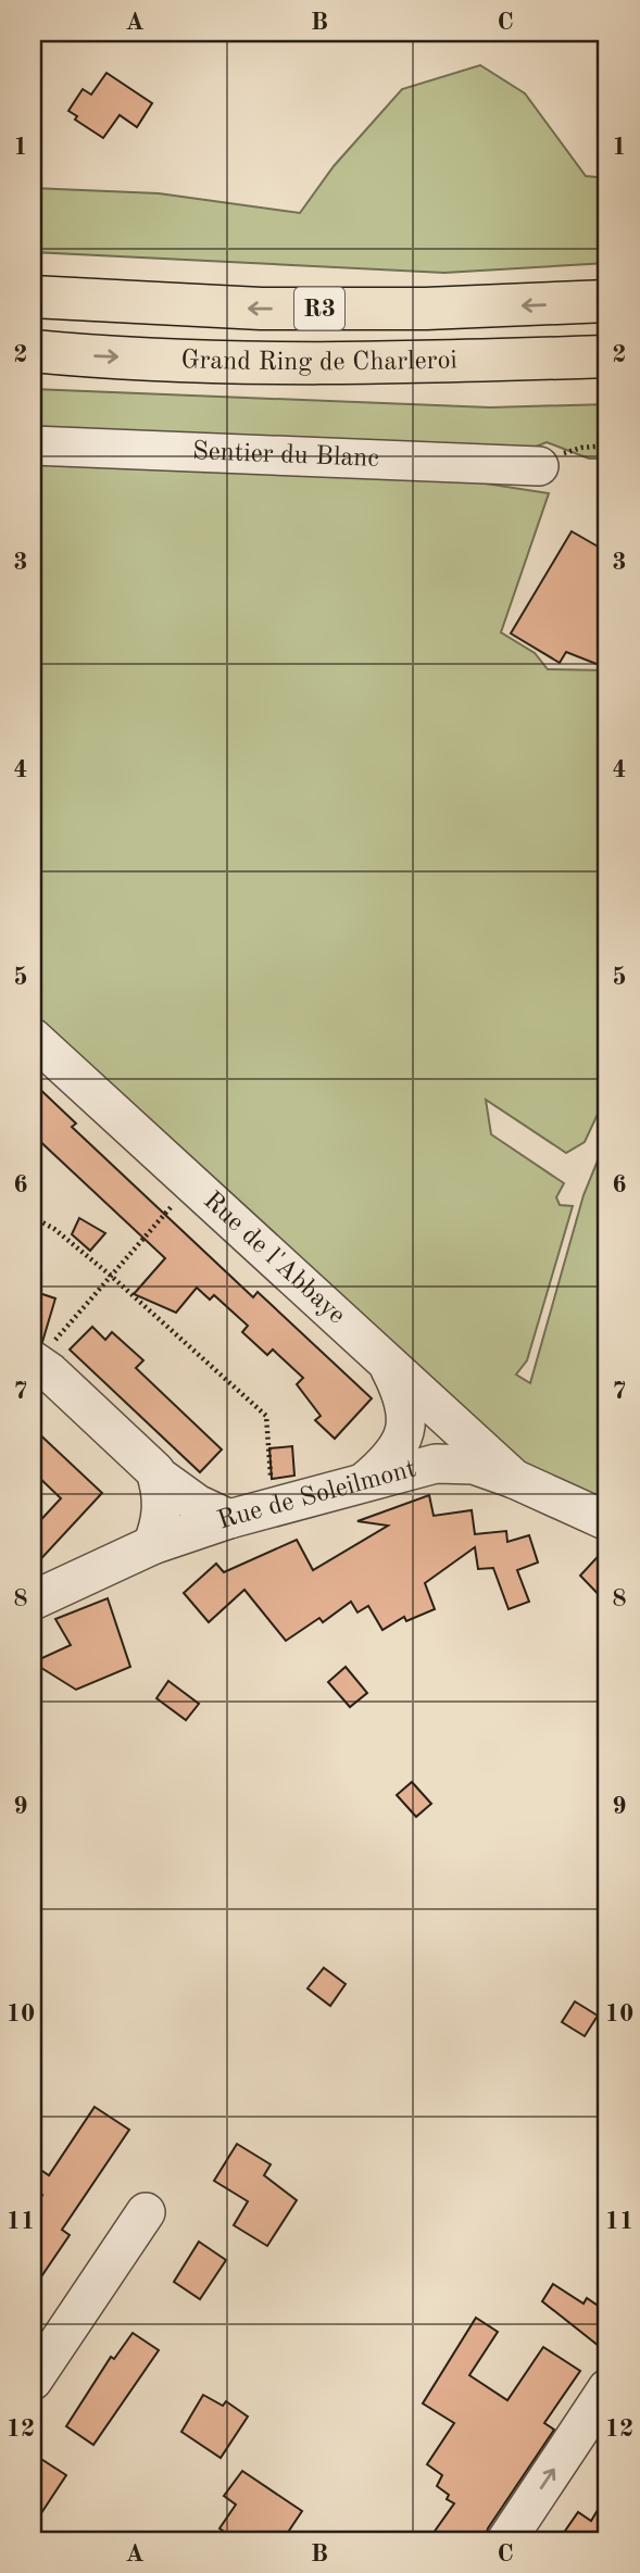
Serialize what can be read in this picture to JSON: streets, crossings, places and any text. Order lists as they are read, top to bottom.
{
  "streets": {
    "highway": ["R3", "Grand Ring de Charleroi"],
    "street": ["Sentier du Blanc", "Rue de l'Abbaye", "Rue de Soleilmont"]
  },
  "crossings": [
    ["Rue de l'Abbaye", "Rue de Soleilmont"]
  ],
  "grid": {
    "columns": ["A", "B", "C"],
    "rows": [
      "1",
      "2",
      "3",
      "4",
      "5",
      "6",
      "7",
      "8",
      "9",
      "10",
      "11",
      "12"
    ]
  }
}
